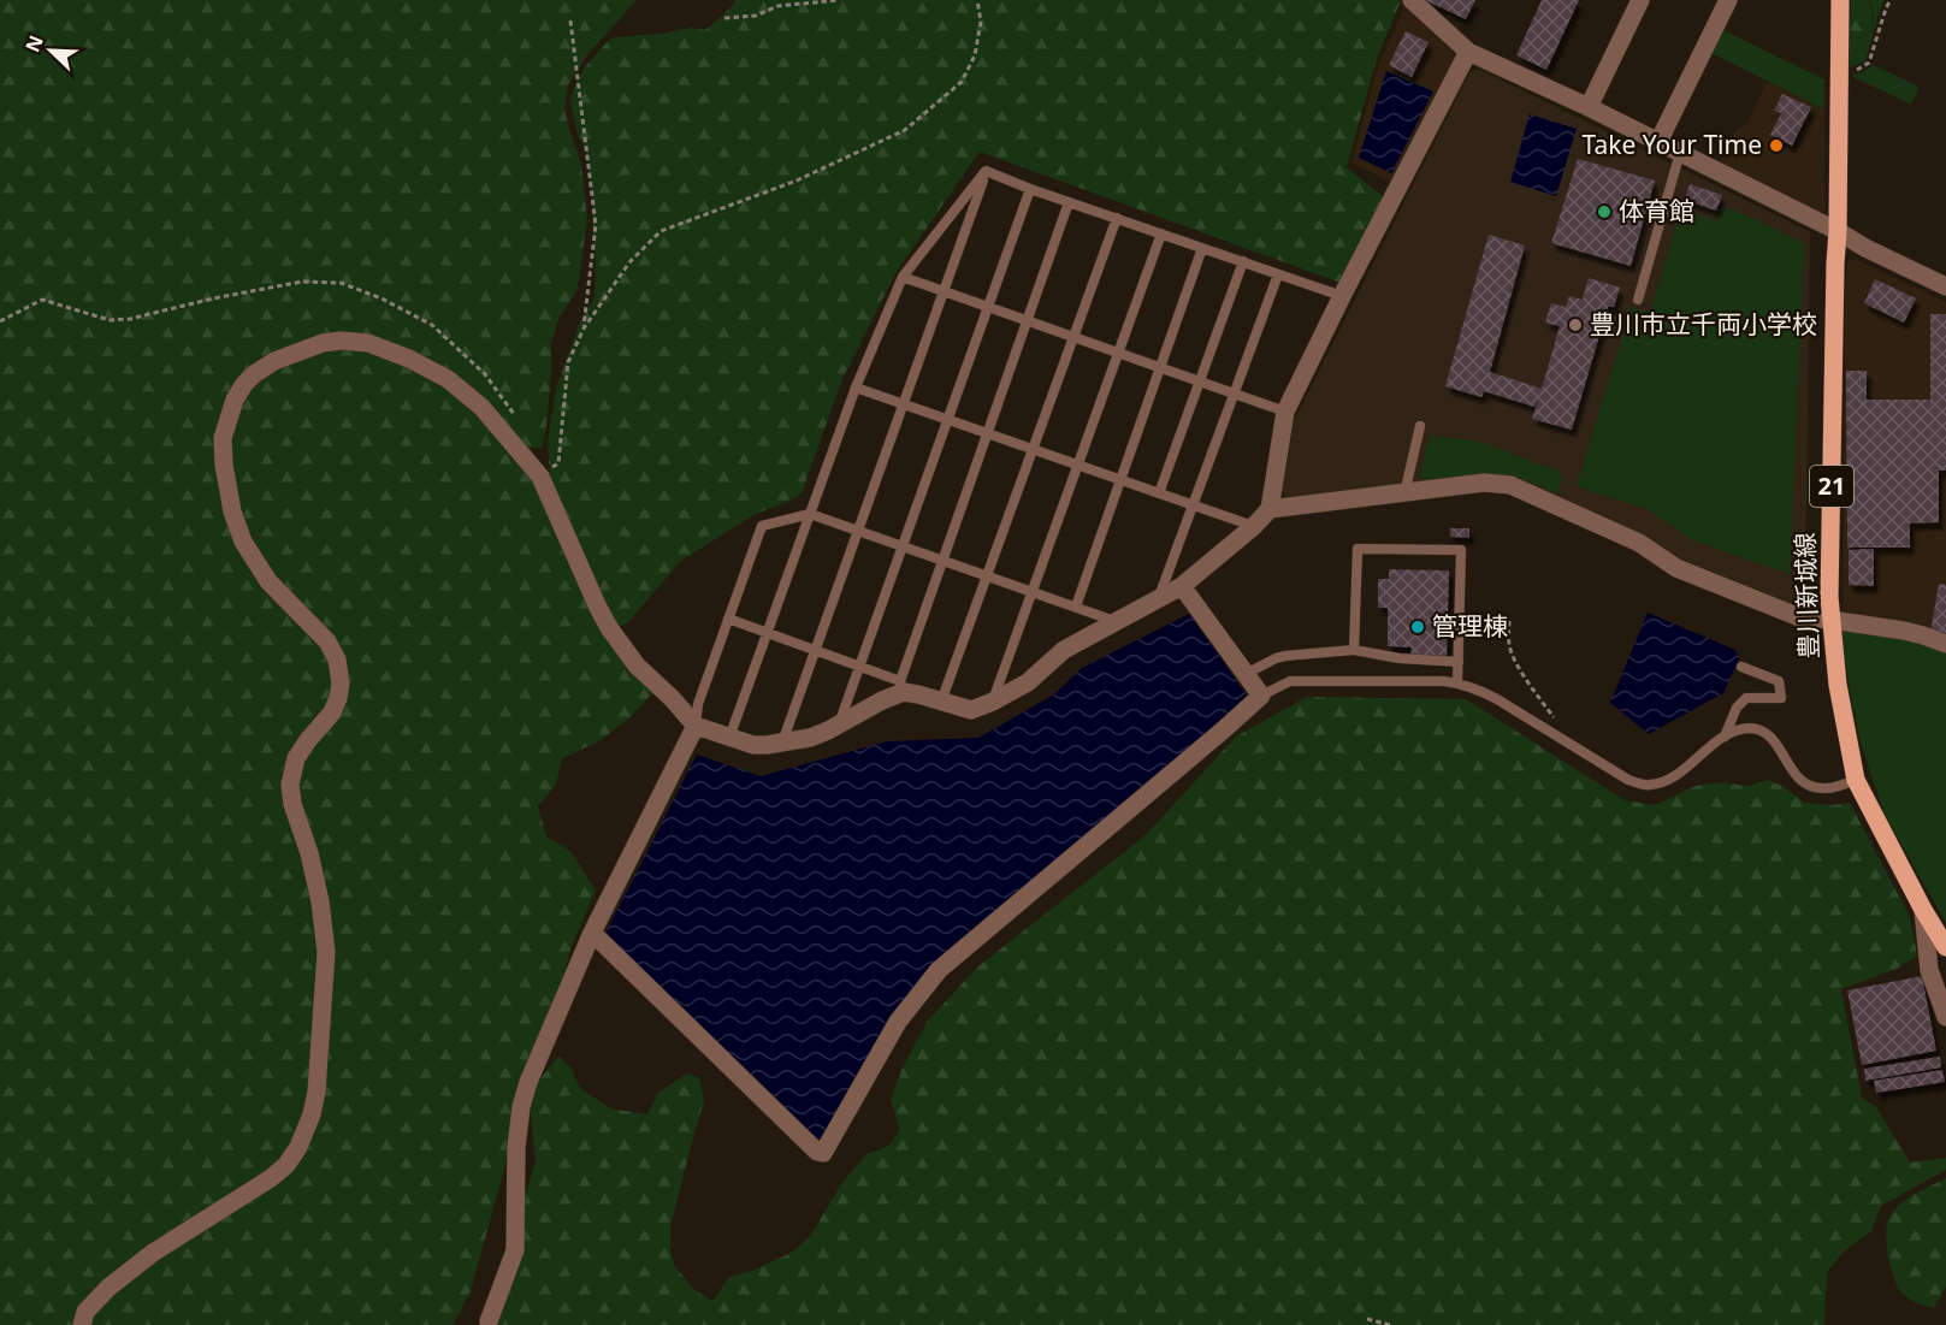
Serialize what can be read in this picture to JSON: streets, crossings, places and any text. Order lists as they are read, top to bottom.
{
  "streets": {
    "main road": ["21", "豊川新城線"]
  },
  "places": [
    "Take Your Time",
    "体育館",
    "豊川市立千両小学校",
    "管理棟"
  ],
  "north": "top left"
}
